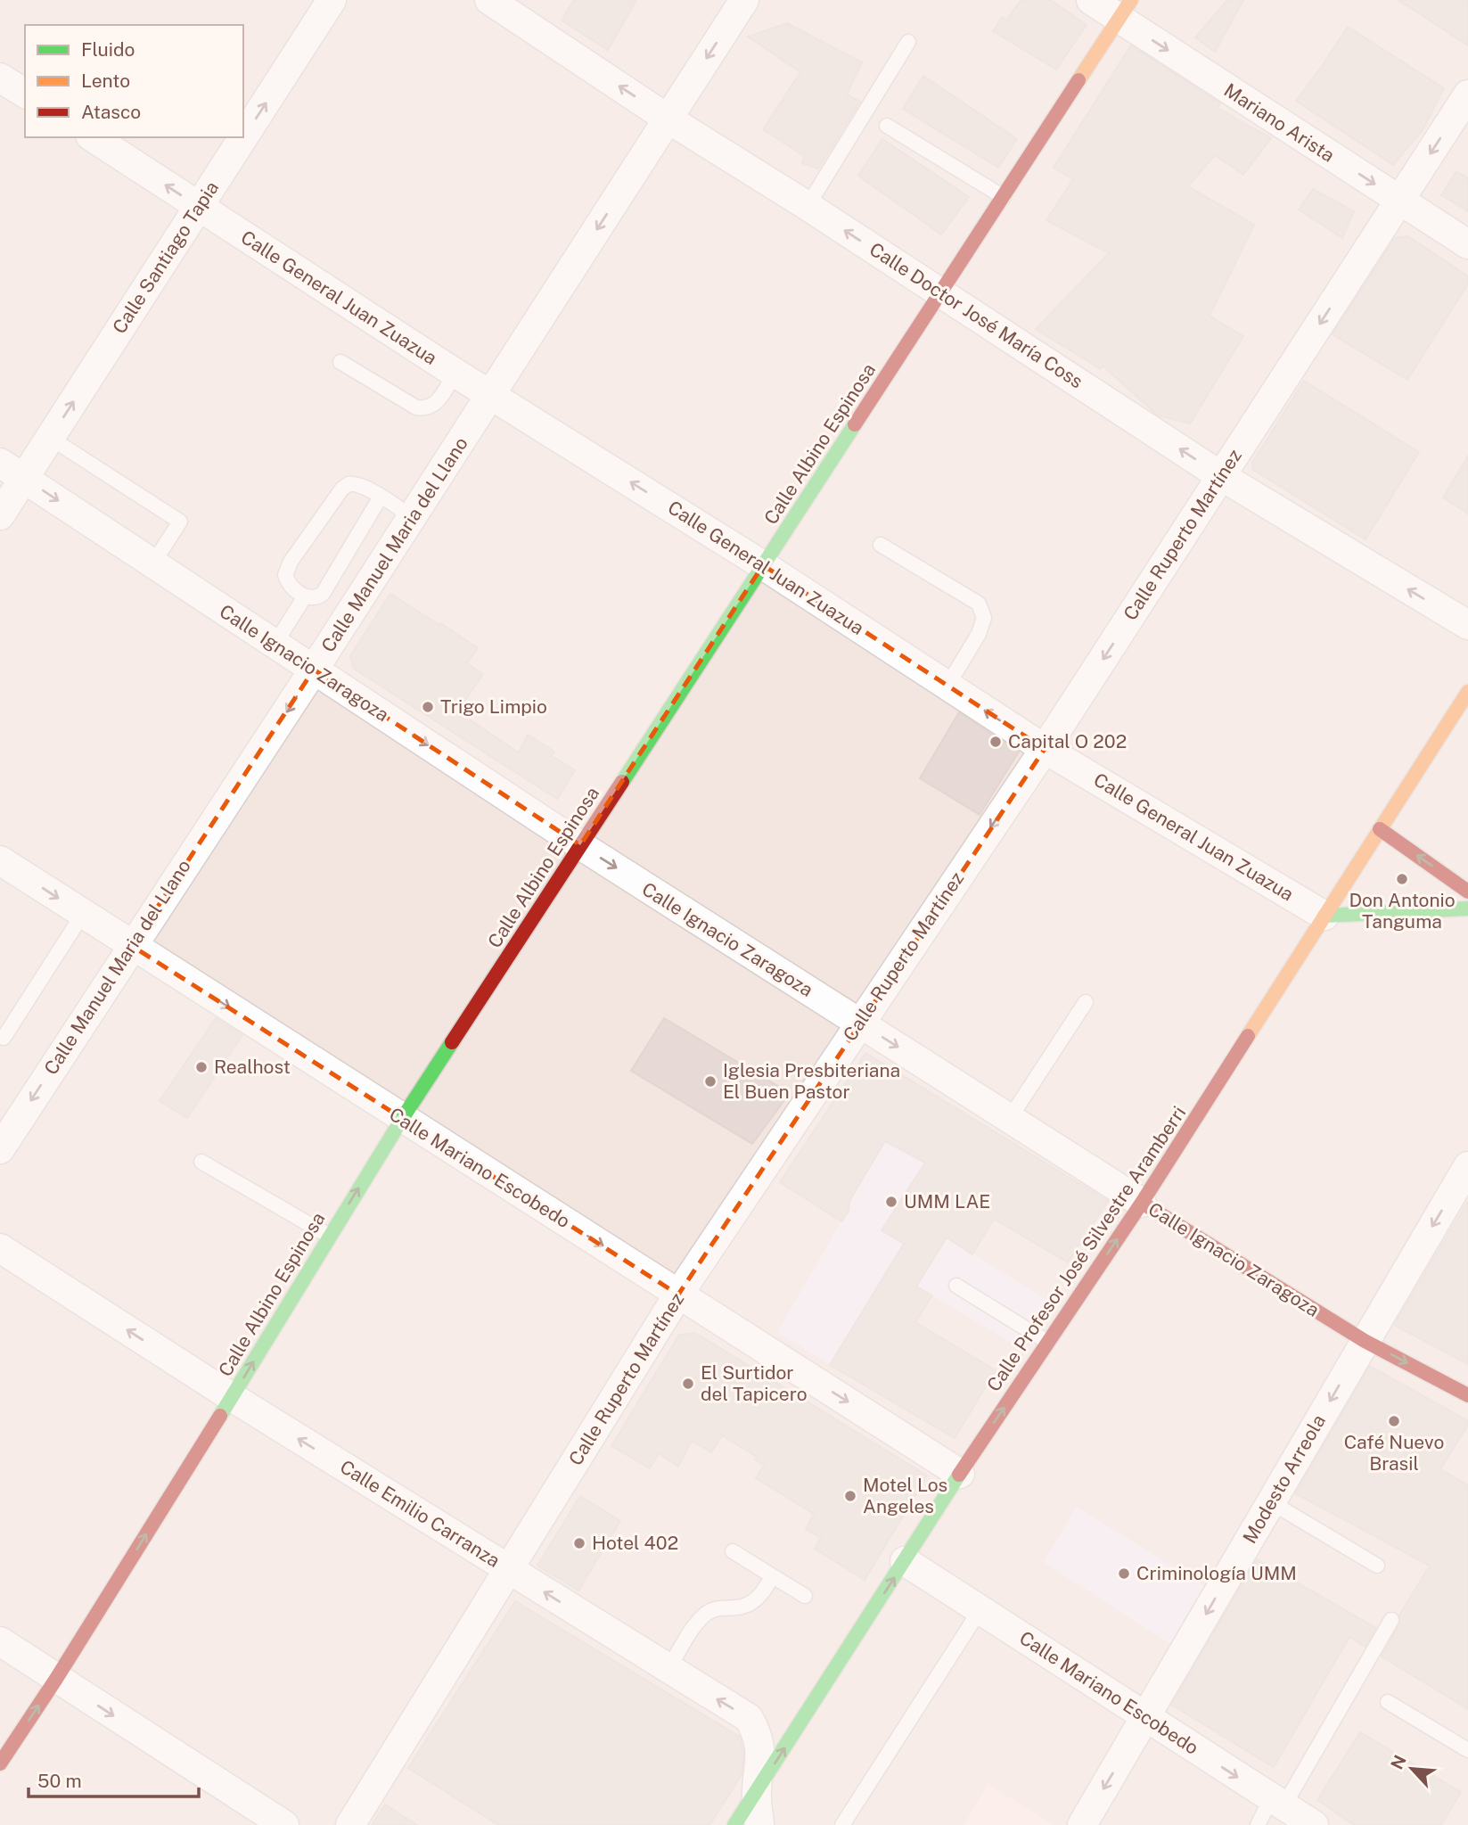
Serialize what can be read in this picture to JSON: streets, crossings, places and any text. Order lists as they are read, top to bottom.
{
  "streets": {
    "street": [
      "Mariano Arista",
      "Calle Santiago Tapia",
      "Calle General Juan Zuazua",
      "Calle Doctor José María Coss",
      "Calle Albino Espinosa",
      "Calle Ruperto Martínez",
      "Calle Manuel Maria del Llano",
      "Calle Ignacio Zaragoza",
      "Calle Mariano Escobedo",
      "Calle Profesor José Silvestre Aramberri",
      "Modesto Arreola",
      "Calle Emilio Carranza"
    ]
  },
  "crossings": [
    ["Mariano Arista", "Calle Albino Espinosa"],
    ["Mariano Arista", "Calle Ruperto Martínez"],
    ["Calle Santiago Tapia", "Calle General Juan Zuazua"],
    ["Calle Santiago Tapia", "Calle Ignacio Zaragoza"],
    ["Calle General Juan Zuazua", "Calle Albino Espinosa"],
    ["Calle General Juan Zuazua", "Calle Ruperto Martínez"],
    ["Calle General Juan Zuazua", "Calle Manuel Maria del Llano"],
    ["Calle General Juan Zuazua", "Calle Profesor José Silvestre Aramberri"],
    ["Calle Doctor José María Coss", "Calle Albino Espinosa"],
    ["Calle Doctor José María Coss", "Calle Ruperto Martínez"],
    ["Calle Doctor José María Coss", "Calle Manuel Maria del Llano"],
    ["Calle Albino Espinosa", "Calle Ignacio Zaragoza"],
    ["Calle Albino Espinosa", "Calle Mariano Escobedo"],
    ["Calle Albino Espinosa", "Calle Emilio Carranza"],
    ["Calle Ruperto Martínez", "Calle Ignacio Zaragoza"],
    ["Calle Ruperto Martínez", "Calle Mariano Escobedo"],
    ["Calle Ruperto Martínez", "Calle Emilio Carranza"],
    ["Calle Manuel Maria del Llano", "Calle Ignacio Zaragoza"],
    ["Calle Manuel Maria del Llano", "Calle Mariano Escobedo"],
    ["Calle Ignacio Zaragoza", "Calle Profesor José Silvestre Aramberri"],
    ["Calle Ignacio Zaragoza", "Modesto Arreola"],
    ["Calle Mariano Escobedo", "Calle Profesor José Silvestre Aramberri"],
    ["Calle Mariano Escobedo", "Modesto Arreola"],
    ["Calle Profesor José Silvestre Aramberri", "Calle Emilio Carranza"]
  ],
  "one_way": [
    "Mariano Arista",
    "Calle Santiago Tapia",
    "Calle General Juan Zuazua",
    "Calle Doctor José María Coss",
    "Calle Albino Espinosa",
    "Calle Ruperto Martínez",
    "Calle Manuel Maria del Llano",
    "Calle Ignacio Zaragoza",
    "Calle Mariano Escobedo",
    "Calle Profesor José Silvestre Aramberri",
    "Modesto Arreola",
    "Calle Emilio Carranza"
  ],
  "places": [
    "Trigo Limpio",
    "Capital O 202",
    "Don Antonio Tanguma",
    "Realhost",
    "Iglesia Presbiteriana El Buen Pastor",
    "UMM LAE",
    "El Surtidor del Tapicero",
    "Café Nuevo Brasil",
    "Motel Los Angeles",
    "Hotel 402",
    "Criminología UMM"
  ],
  "legend": ["Fluido", "Lento", "Atasco"],
  "scale_bar": "50 m",
  "north": "top left"
}
